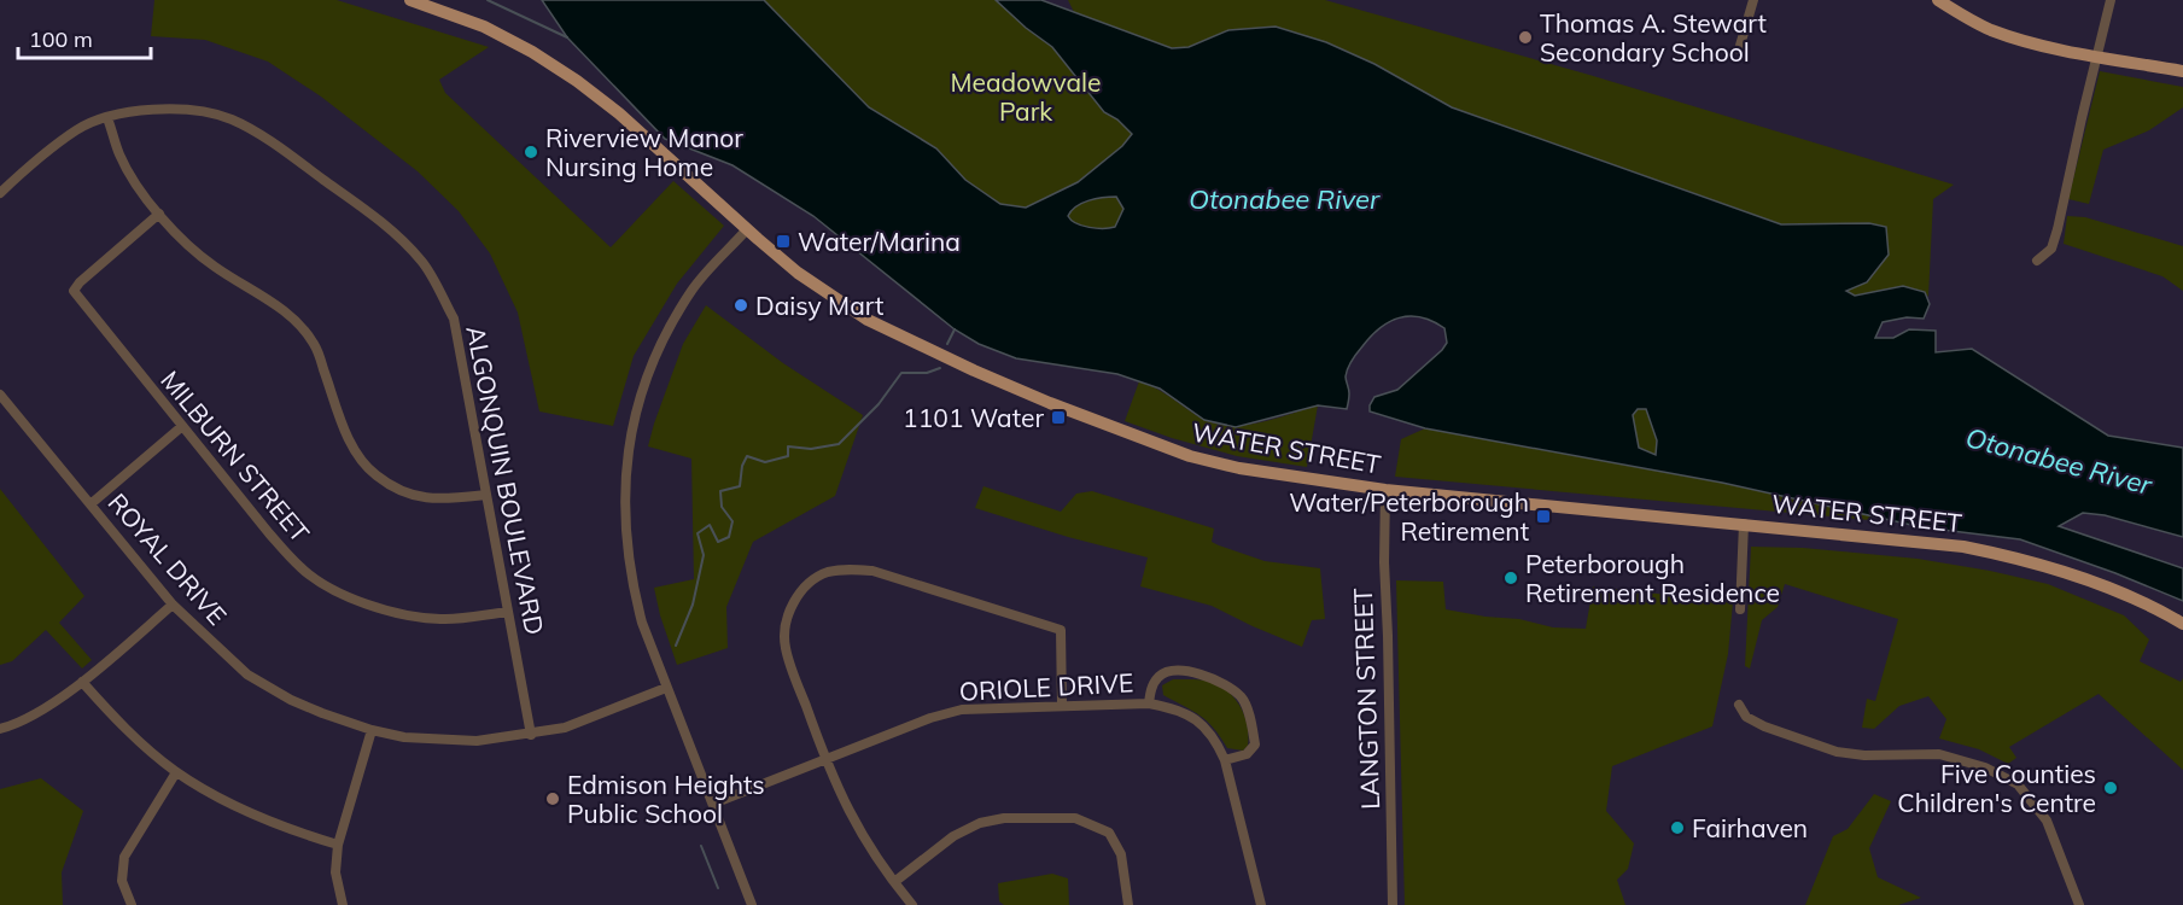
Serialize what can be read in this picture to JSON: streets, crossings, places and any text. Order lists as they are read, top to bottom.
{
  "streets": {
    "main road": ["WATER STREET"],
    "street": [
      "MILBURN STREET",
      "ALGONQUIN BOULEVARD",
      "ROYAL DRIVE",
      "ORIOLE DRIVE",
      "LANGTON STREET"
    ]
  },
  "crossings": [
    ["WATER STREET", "LANGTON STREET"],
    ["MILBURN STREET", "ALGONQUIN BOULEVARD"],
    ["ALGONQUIN BOULEVARD", "ROYAL DRIVE"]
  ],
  "water": ["Otonabee River"],
  "parks": ["Meadowvale Park"],
  "places": {
    "other": [
      "Thomas A. Stewart Secondary School",
      "Riverview Manor Nursing Home",
      "Daisy Mart",
      "Peterborough Retirement Residence",
      "Five Counties Children's Centre",
      "Edmison Heights Public School",
      "Fairhaven"
    ],
    "transit": ["Water/Marina", "1101 Water", "Water/Peterborough Retirement"]
  },
  "scale_bar": "100 m"
}
